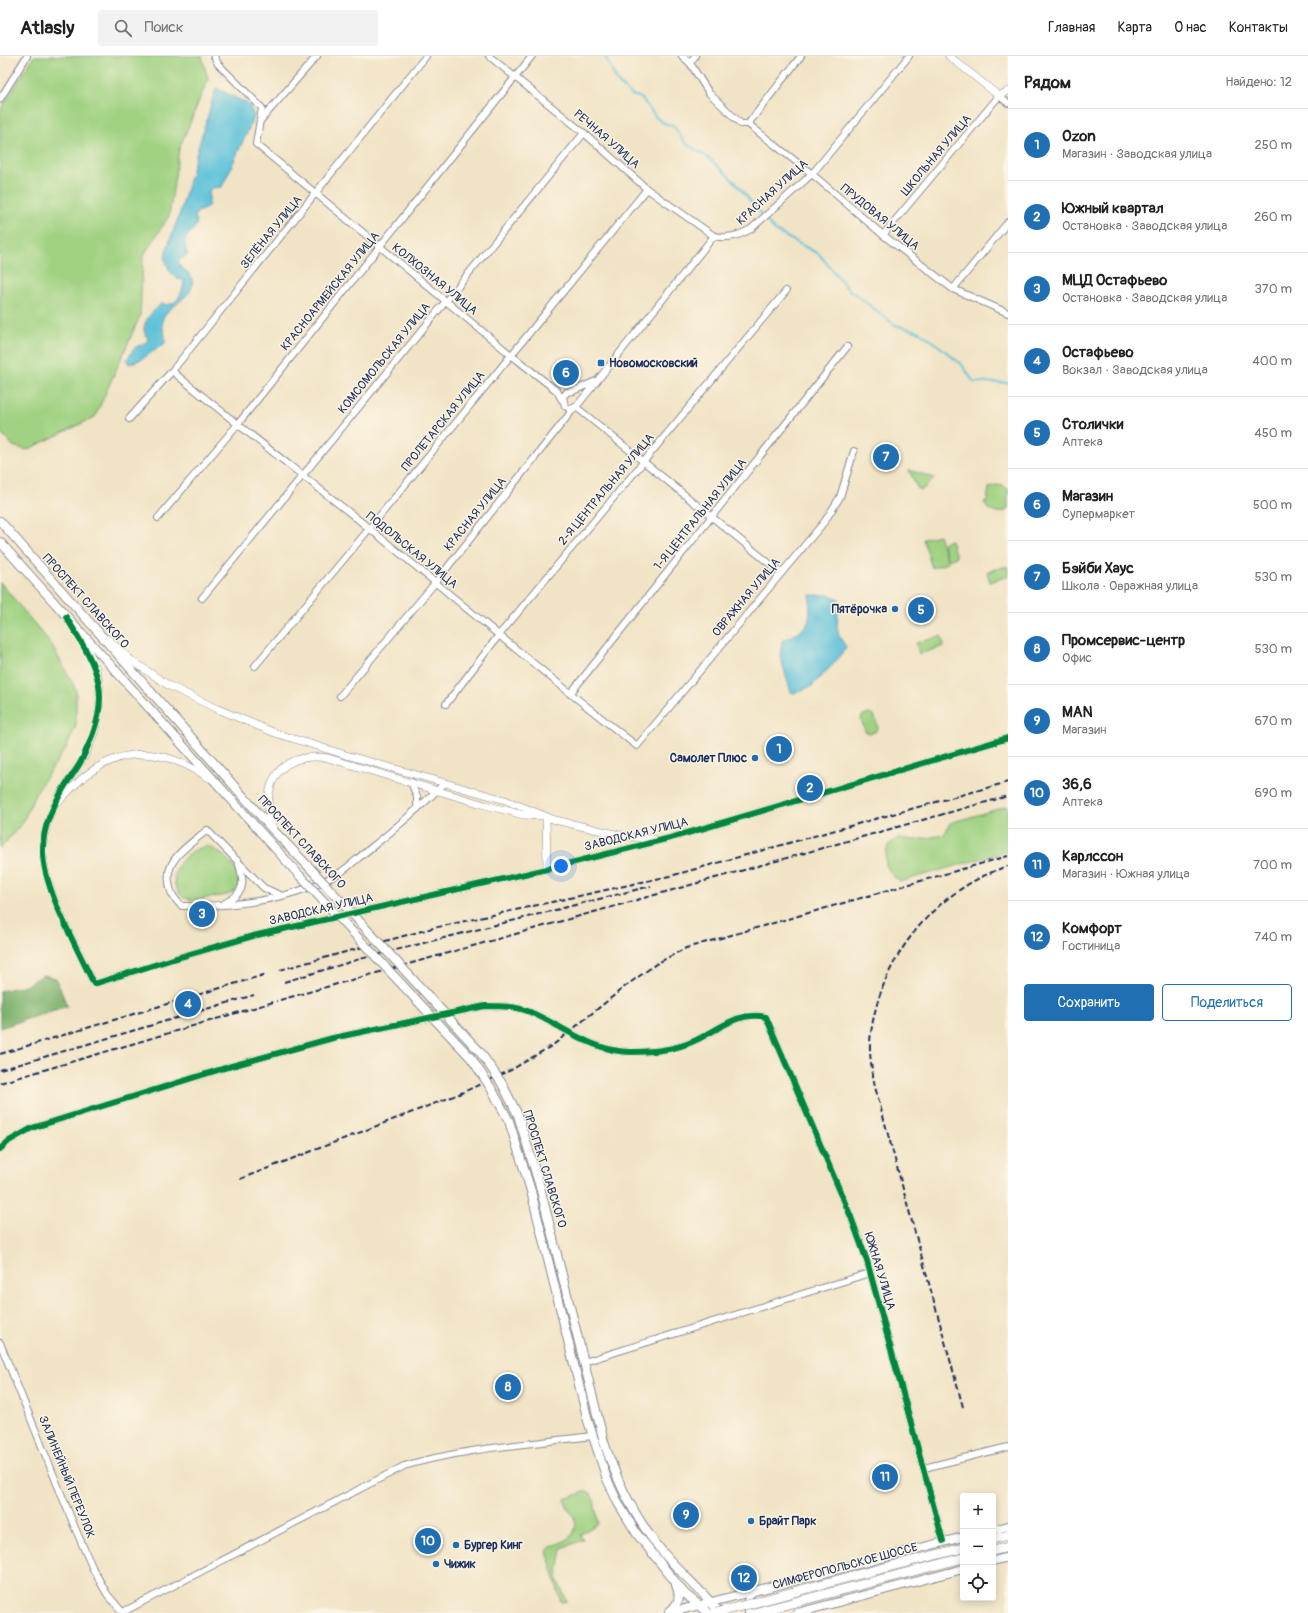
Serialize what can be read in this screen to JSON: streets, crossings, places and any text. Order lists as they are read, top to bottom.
{
  "streets": {
    "main road": ["ПРОСПЕКТ СЛАВСКОГО", "СИМФЕРОПОЛЬСКОЕ ШОССЕ"],
    "street": [
      "РЕЧНАЯ УЛИЦА",
      "ШКОЛЬНАЯ УЛИЦА",
      "КРАСНАЯ УЛИЦА",
      "ПРУДОВАЯ УЛИЦА",
      "ЗЕЛЁНАЯ УЛИЦА",
      "КОЛХОЗНАЯ УЛИЦА",
      "КРАСНОАРМЕЙСКАЯ УЛИЦА",
      "КОМСОМОЛЬСКАЯ УЛИЦА",
      "ПРОЛЕТАРСКАЯ УЛИЦА",
      "2-Я ЦЕНТРАЛЬНАЯ УЛИЦА",
      "1-Я ЦЕНТРАЛЬНАЯ УЛИЦА",
      "ПОДОЛЬСКАЯ УЛИЦА",
      "ОВРАЖНАЯ УЛИЦА",
      "ЗАВОДСКАЯ УЛИЦА",
      "ЮЖНАЯ УЛИЦА",
      "ЗАЛИНЕЙНЫЙ ПЕРЕУЛОК"
    ]
  },
  "crossings": [
    ["РЕЧНАЯ УЛИЦА", "КРАСНАЯ УЛИЦА"],
    ["РЕЧНАЯ УЛИЦА", "КРАСНОАРМЕЙСКАЯ УЛИЦА"],
    ["РЕЧНАЯ УЛИЦА", "КОМСОМОЛЬСКАЯ УЛИЦА"],
    ["РЕЧНАЯ УЛИЦА", "ПРОЛЕТАРСКАЯ УЛИЦА"],
    ["ШКОЛЬНАЯ УЛИЦА", "ПРУДОВАЯ УЛИЦА"],
    ["КРАСНАЯ УЛИЦА", "ПРУДОВАЯ УЛИЦА"],
    ["КРАСНАЯ УЛИЦА", "ПОДОЛЬСКАЯ УЛИЦА"],
    ["ЗЕЛЁНАЯ УЛИЦА", "КОЛХОЗНАЯ УЛИЦА"],
    ["ЗЕЛЁНАЯ УЛИЦА", "ПОДОЛЬСКАЯ УЛИЦА"],
    ["КОЛХОЗНАЯ УЛИЦА", "КРАСНОАРМЕЙСКАЯ УЛИЦА"],
    ["КОЛХОЗНАЯ УЛИЦА", "КОМСОМОЛЬСКАЯ УЛИЦА"],
    ["КОЛХОЗНАЯ УЛИЦА", "ПРОЛЕТАРСКАЯ УЛИЦА"],
    ["КРАСНОАРМЕЙСКАЯ УЛИЦА", "ПОДОЛЬСКАЯ УЛИЦА"],
    ["КОМСОМОЛЬСКАЯ УЛИЦА", "ПОДОЛЬСКАЯ УЛИЦА"],
    ["ПРОЛЕТАРСКАЯ УЛИЦА", "ПОДОЛЬСКАЯ УЛИЦА"],
    ["2-Я ЦЕНТРАЛЬНАЯ УЛИЦА", "ПОДОЛЬСКАЯ УЛИЦА"],
    ["1-Я ЦЕНТРАЛЬНАЯ УЛИЦА", "ПОДОЛЬСКАЯ УЛИЦА"],
    ["ПОДОЛЬСКАЯ УЛИЦА", "ОВРАЖНАЯ УЛИЦА"]
  ],
  "places": {
    "transit": ["Новомосковский"],
    "other": [
      "Пятёрочка",
      "Самолет Плюс",
      "Брайт Парк",
      "Бургер Кинг",
      "Чижик"
    ]
  },
  "page": {
    "header": "Atlasly",
    "search": "Поиск",
    "nav": [
      "Главная",
      "Карта",
      "О нас",
      "Контакты"
    ],
    "heading": ["Рядом", "Найдено: 12"],
    "list": [
      {
        "mark": "1",
        "name": "Ozon",
        "note": "Магазин · Заводская улица",
        "value": "250 m"
      },
      {
        "mark": "2",
        "name": "Южный квартал",
        "note": "Остановка · Заводская улица",
        "value": "260 m"
      },
      {
        "mark": "3",
        "name": "МЦД Остафьево",
        "note": "Остановка · Заводская улица",
        "value": "370 m"
      },
      {
        "mark": "4",
        "name": "Остафьево",
        "note": "Вокзал · Заводская улица",
        "value": "400 m"
      },
      {
        "mark": "5",
        "name": "Столички",
        "note": "Аптека",
        "value": "450 m"
      },
      {
        "mark": "6",
        "name": "Магазин",
        "note": "Супермаркет",
        "value": "500 m"
      },
      {
        "mark": "7",
        "name": "Бэйби Хаус",
        "note": "Школа · Овражная улица",
        "value": "530 m"
      },
      {
        "mark": "8",
        "name": "Промсервис-центр",
        "note": "Офис",
        "value": "530 m"
      },
      {
        "mark": "9",
        "name": "MAN",
        "note": "Магазин",
        "value": "670 m"
      },
      {
        "mark": "10",
        "name": "36,6",
        "note": "Аптека",
        "value": "690 m"
      },
      {
        "mark": "11",
        "name": "Карлссон",
        "note": "Магазин · Южная улица",
        "value": "700 m"
      },
      {
        "mark": "12",
        "name": "Комфорт",
        "note": "Гостиница",
        "value": "740 m"
      }
    ],
    "pins": [
      "6",
      "7",
      "5",
      "1",
      "2",
      "3",
      "4",
      "8",
      "11",
      "9",
      "10",
      "12"
    ],
    "buttons": ["Сохранить", "Поделиться"],
    "map_buttons": ["+", "−"]
  }
}
